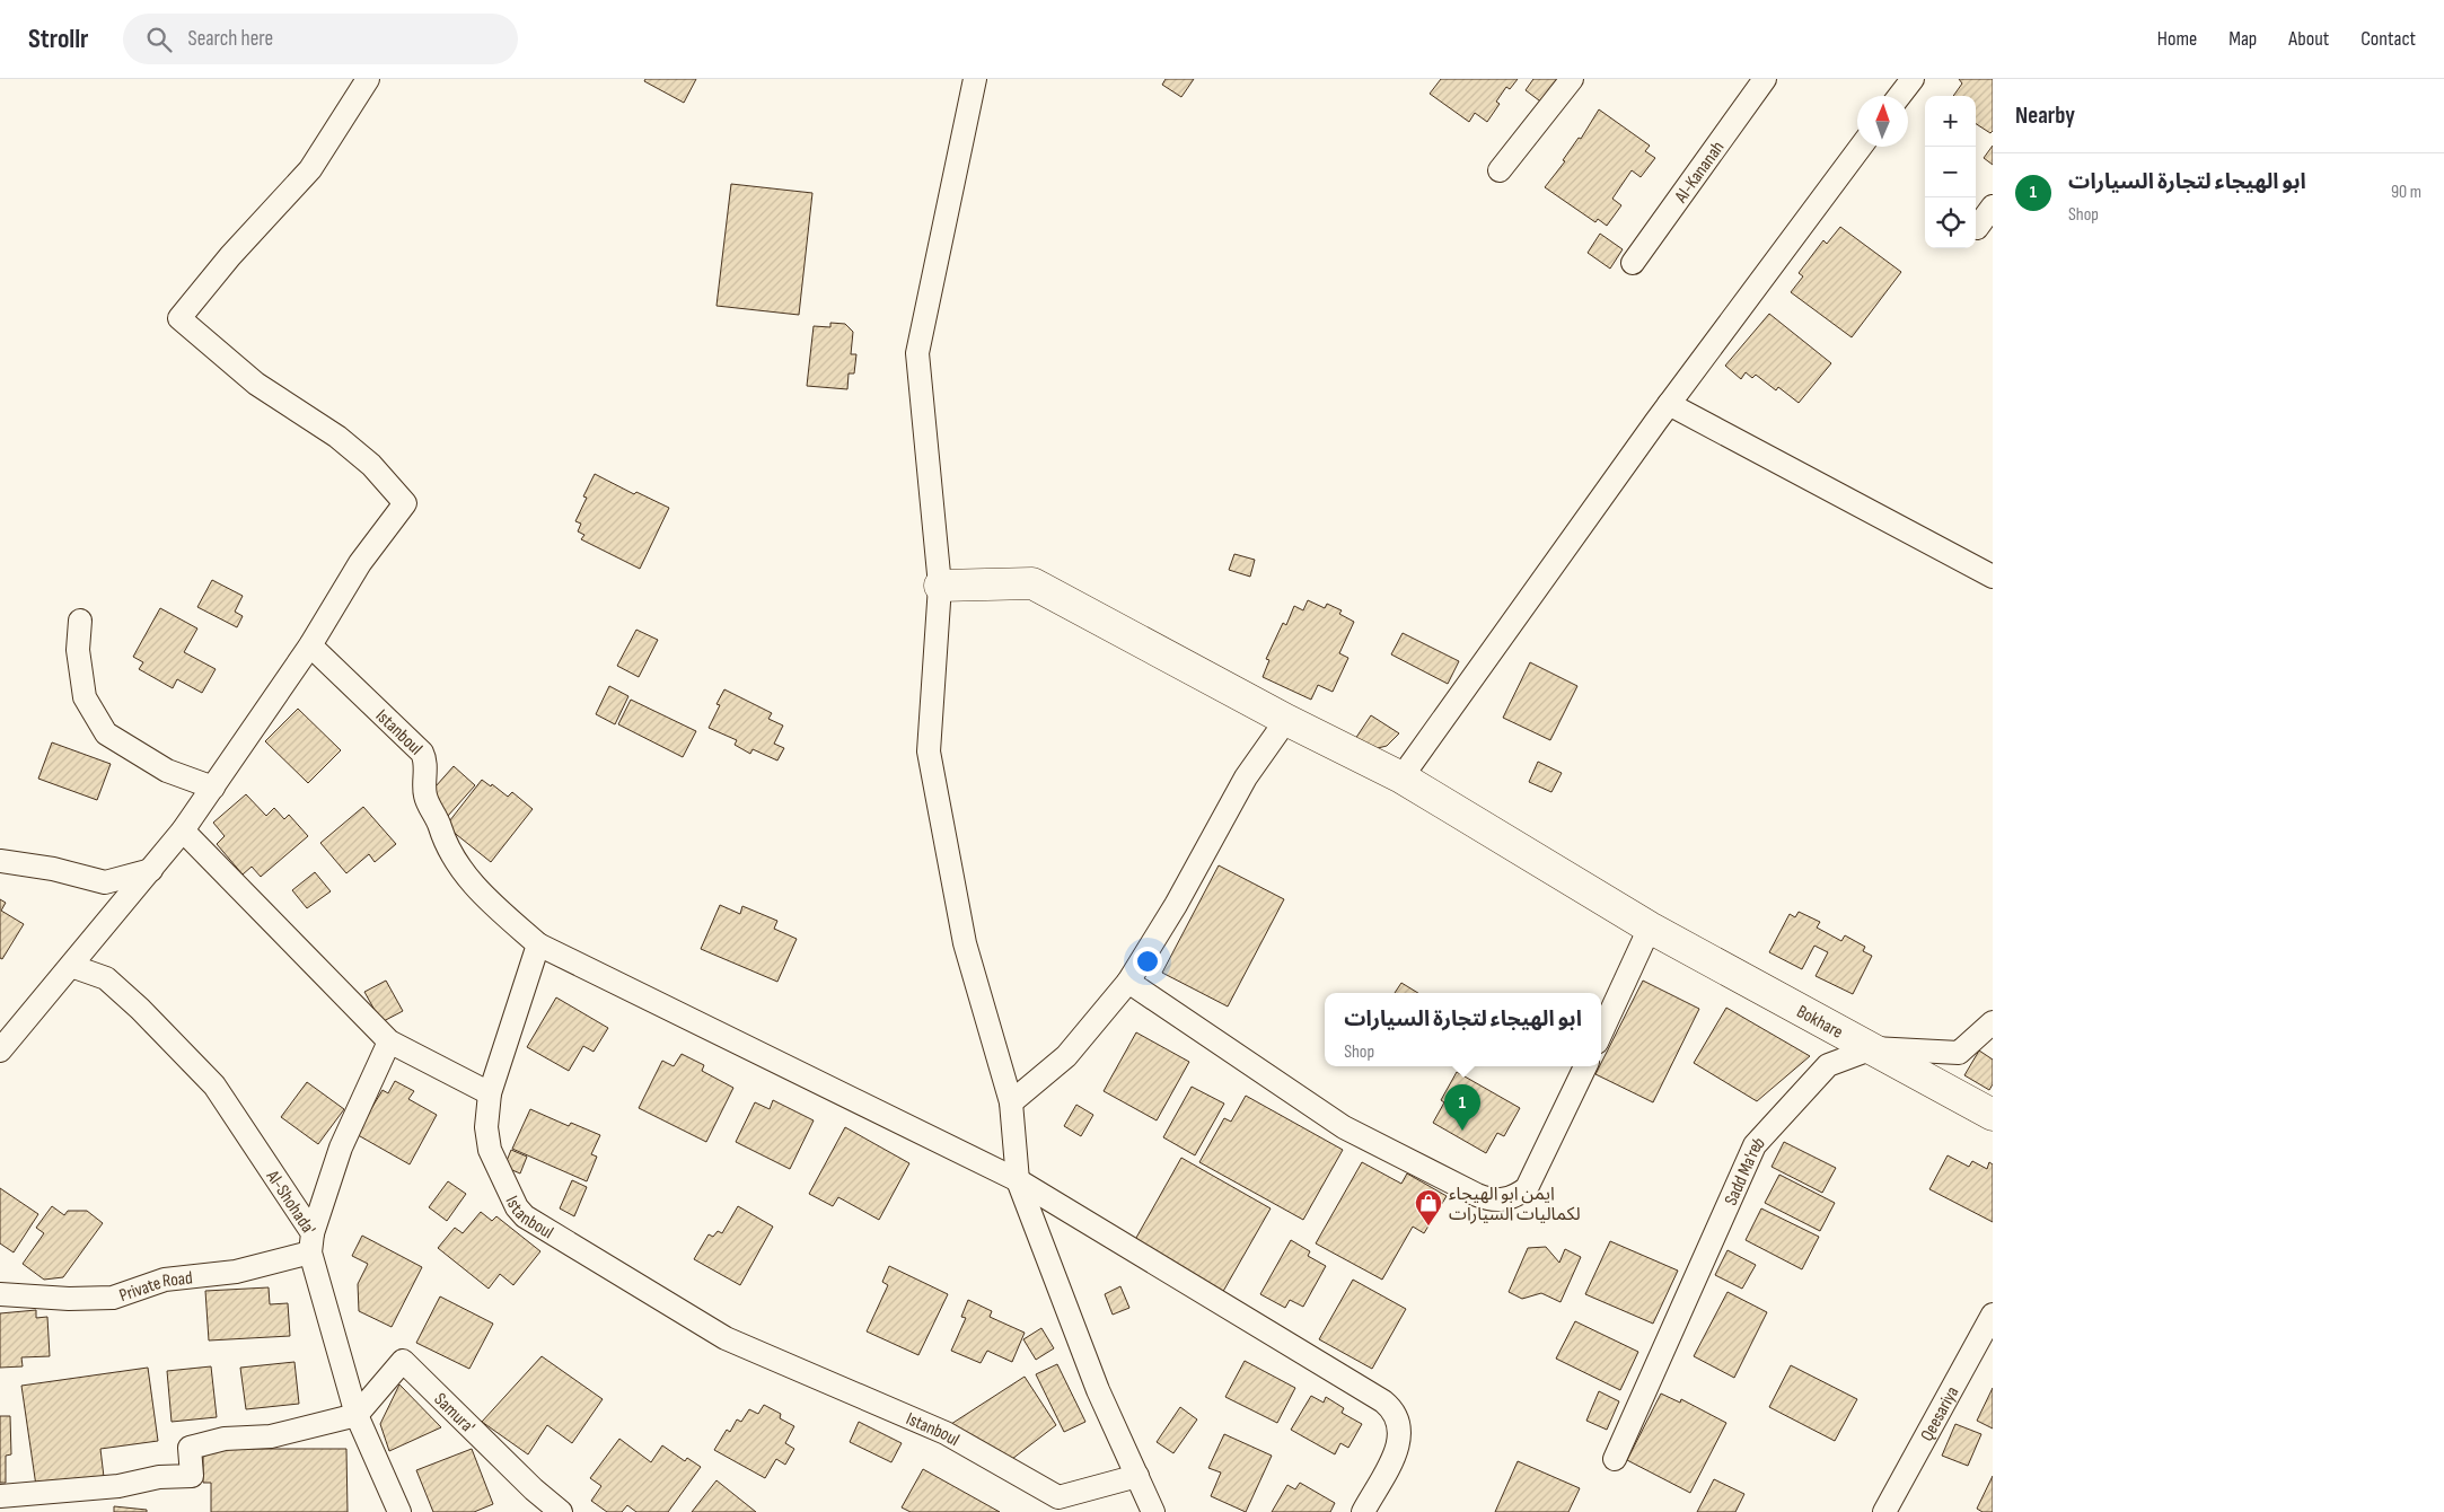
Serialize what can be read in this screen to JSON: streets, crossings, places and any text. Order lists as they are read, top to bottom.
{
  "streets": {
    "street": [
      "Al-Kananah",
      "Istanboul",
      "Bokhare",
      "Sadd Ma'reb",
      "Al-Shohada'",
      "Private Road",
      "Samura'",
      "Qeesariya"
    ]
  },
  "crossings": [
    ["Bokhare", "Sadd Ma'reb"],
    ["Al-Shohada'", "Private Road"],
    ["Al-Shohada'", "Samura'"]
  ],
  "places": {
    "shop": ["ايمن ابو الهيجاء لكماليات السيارات"]
  },
  "north": "top",
  "page": {
    "header": "Strollr",
    "search": "Search here",
    "nav": [
      "Home",
      "Map",
      "About",
      "Contact"
    ],
    "heading": "Nearby",
    "map_buttons": ["+", "−"],
    "list": [
      {
        "mark": "1",
        "name": "ابو الهيجاء لتجارة السيارات",
        "note": "Shop",
        "value": "90 m"
      }
    ],
    "popup": ["ابو الهيجاء لتجارة السيارات", "Shop"],
    "pins": "1"
  }
}
